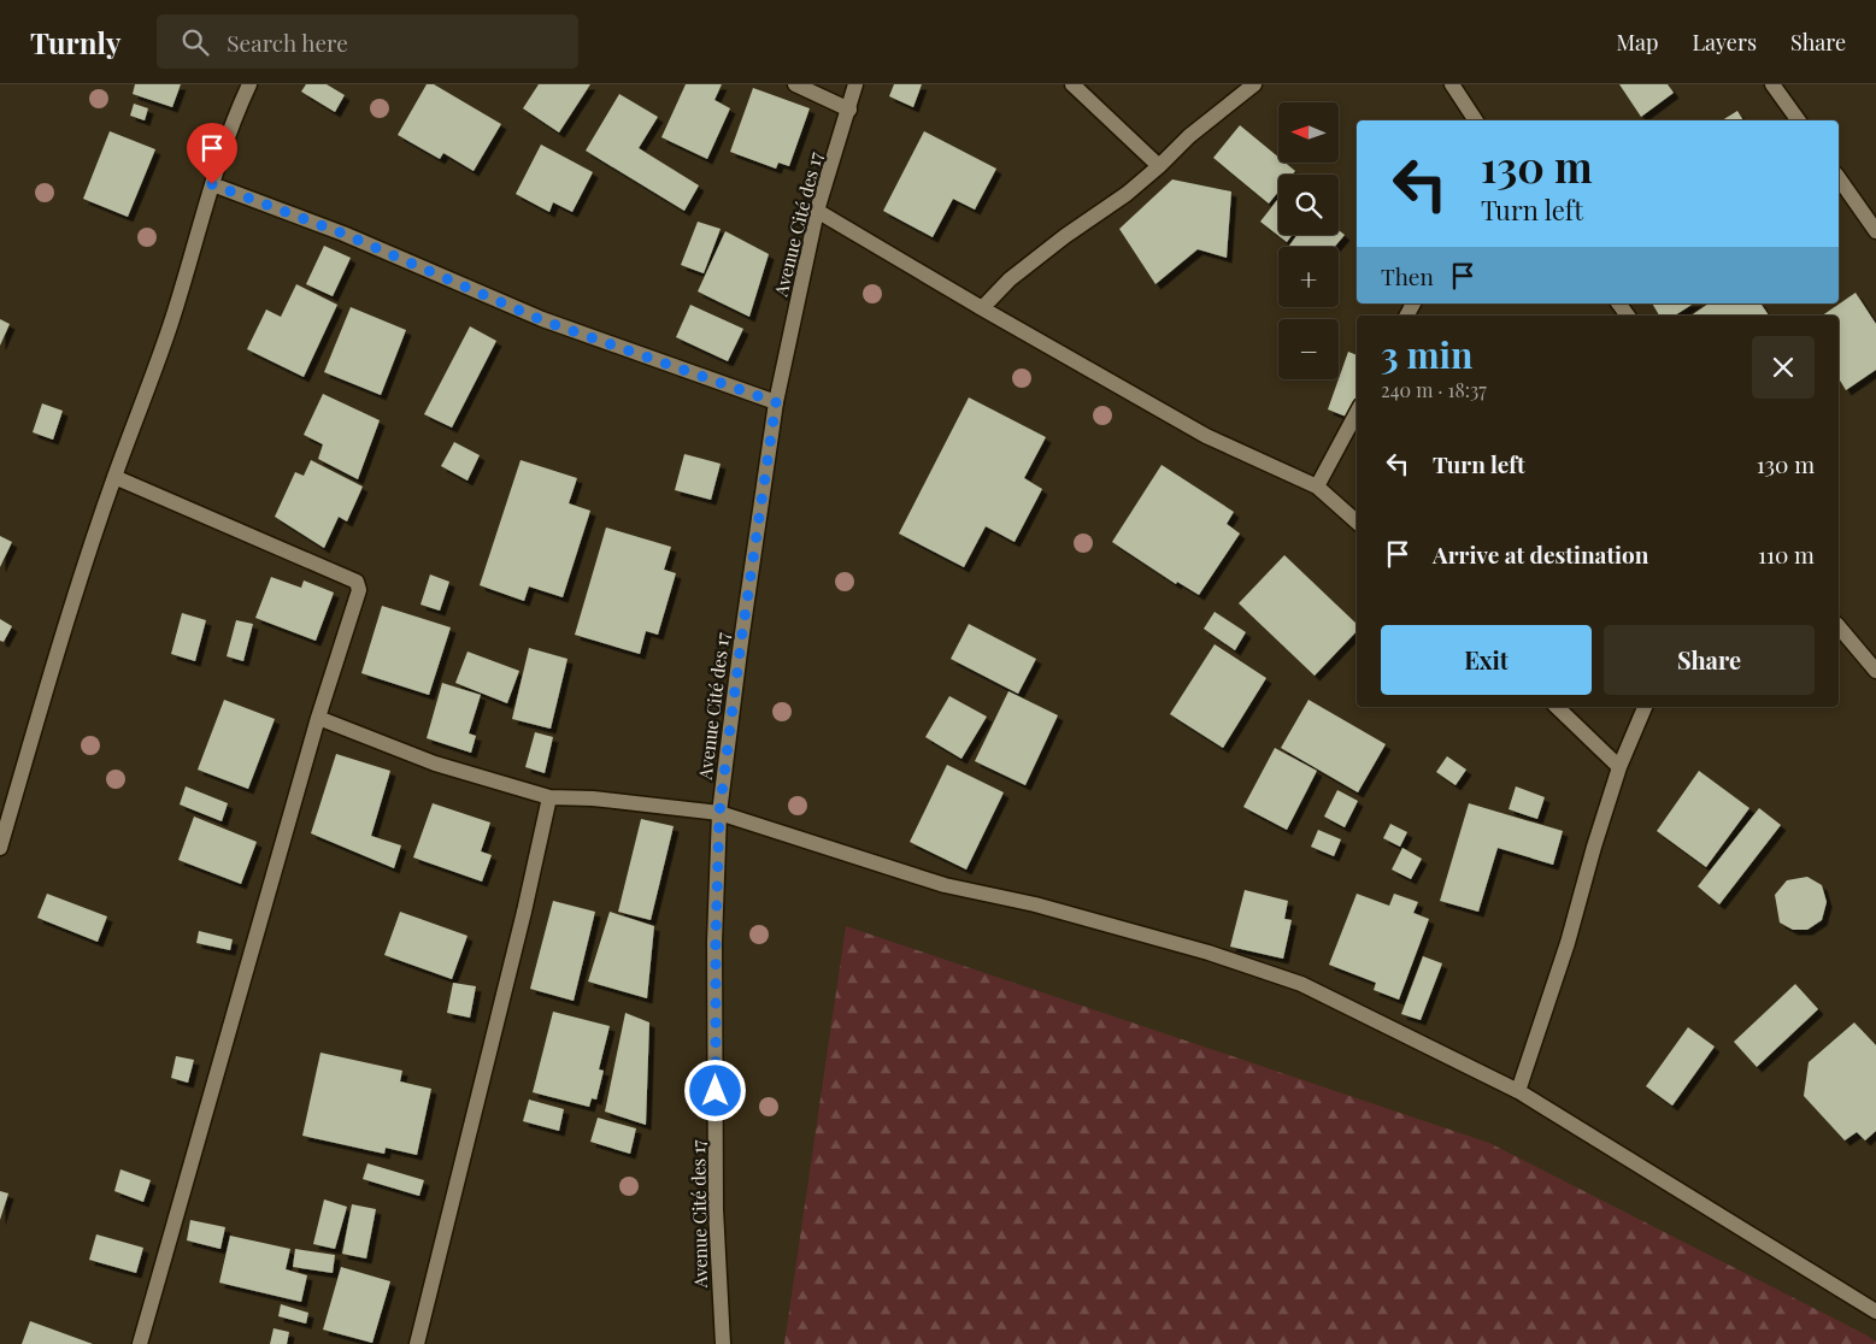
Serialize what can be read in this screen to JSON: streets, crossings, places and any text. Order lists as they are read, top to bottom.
{
  "streets": {
    "street": ["Avenue Cité des 17"]
  },
  "north": "left",
  "page": {
    "header": "Turnly",
    "search": "Search here",
    "nav": ["Map", "Layers", "Share"],
    "map_buttons": ["+", "−"],
    "turn": ["130 m", "Turn left"],
    "then": "Then",
    "heading": ["3 min", "240 m · 18:37"],
    "list": [
      {
        "name": "Turn left",
        "value": "130 m"
      },
      {
        "name": "Arrive at destination",
        "value": "110 m"
      }
    ],
    "buttons": ["Exit", "Share"]
  }
}
